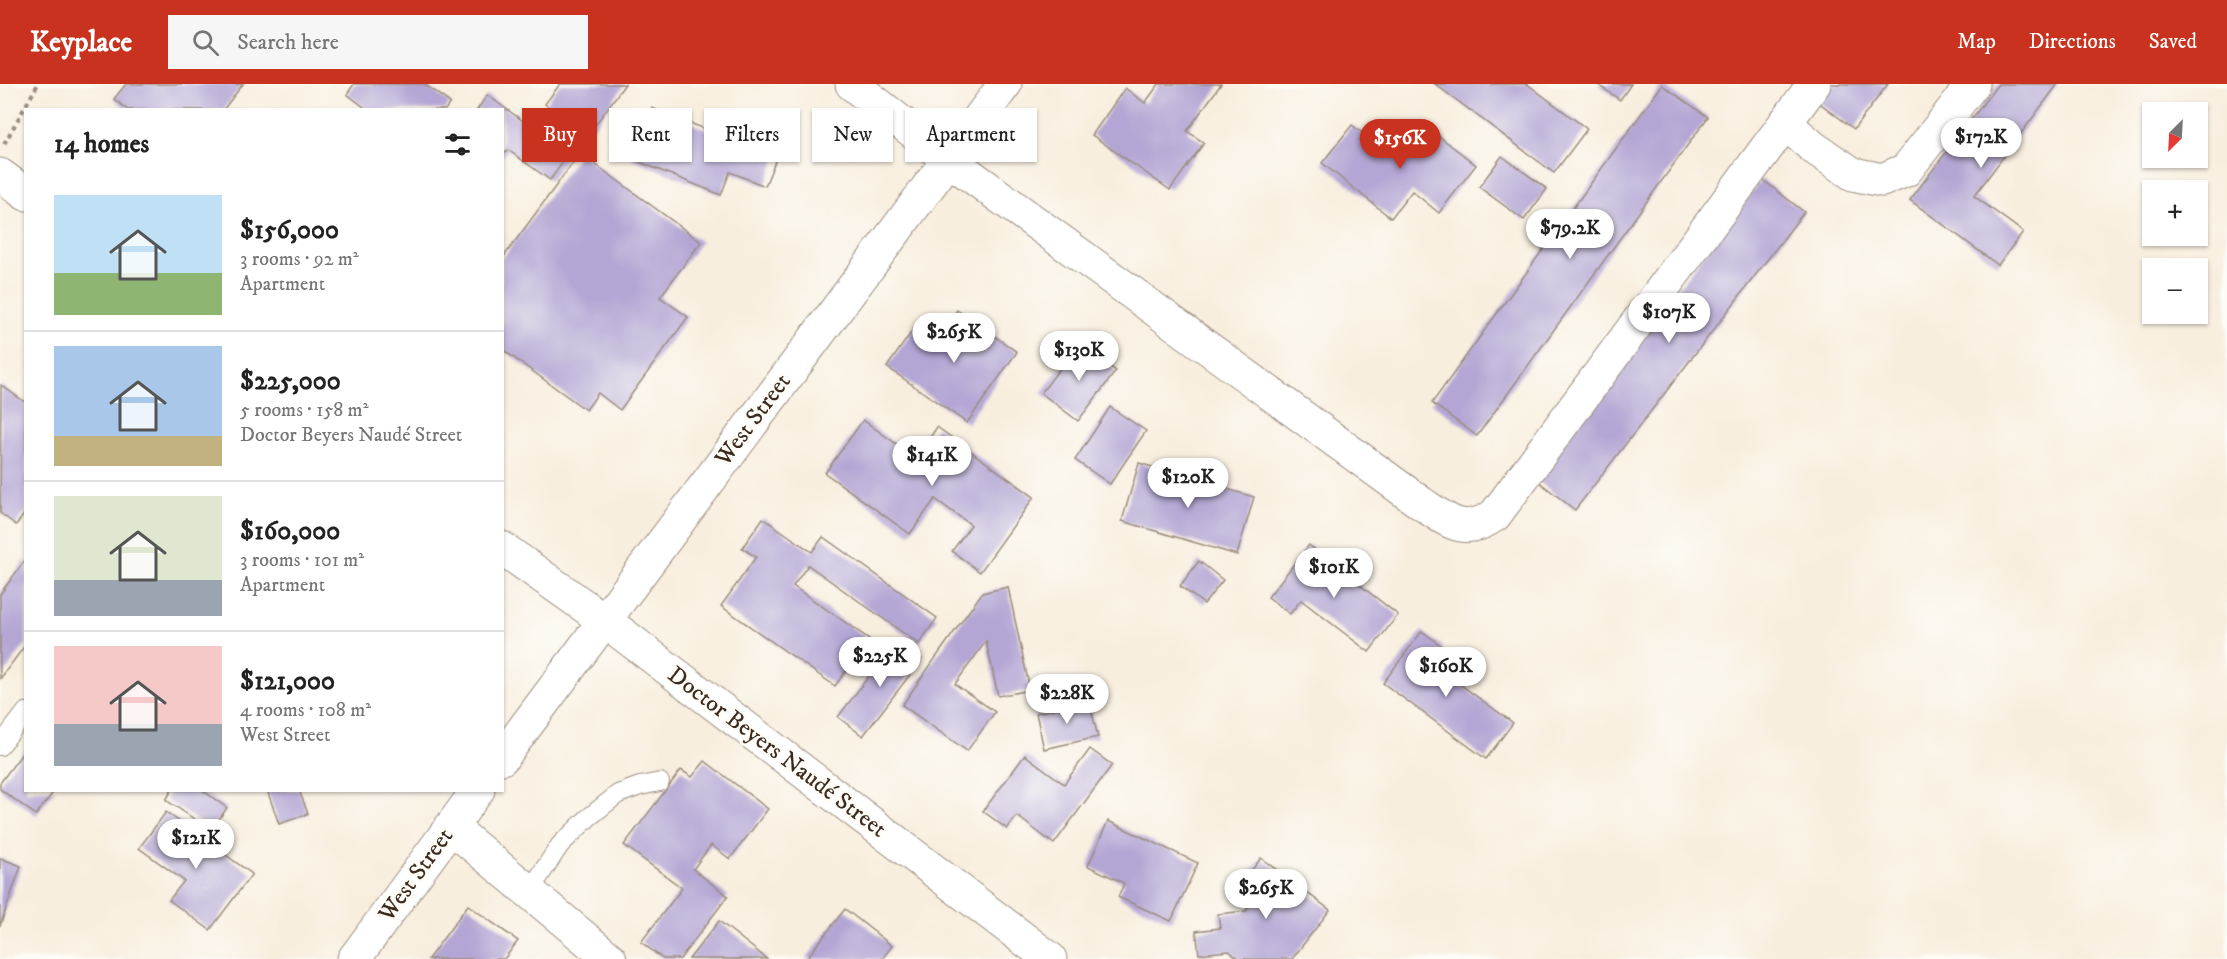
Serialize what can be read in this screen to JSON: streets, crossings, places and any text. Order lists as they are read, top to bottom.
{
  "streets": {
    "street": ["West Street", "Doctor Beyers Naudé Street"]
  },
  "crossings": [
    ["West Street", "Doctor Beyers Naudé Street"]
  ],
  "north": "bottom left",
  "page": {
    "header": "Keyplace",
    "search": "Search here",
    "nav": ["Map", "Directions", "Saved"],
    "map_buttons": ["+", "−"],
    "chip": [
      "Buy",
      "Rent",
      "Filters",
      "New",
      "Apartment"
    ],
    "heading": "14 homes",
    "price": [
      "$172K",
      "$156K",
      "$79.2K",
      "$107K",
      "$265K",
      "$130K",
      "$141K",
      "$120K",
      "$101K",
      "$225K",
      "$160K",
      "$228K",
      "$121K",
      "$265K"
    ],
    "list": [
      {
        "name": "$156,000",
        "note": "3 rooms · 92 m² · Apartment"
      },
      {
        "name": "$225,000",
        "note": "5 rooms · 158 m² · Doctor Beyers Naudé Street"
      },
      {
        "name": "$160,000",
        "note": "3 rooms · 101 m² · Apartment"
      },
      {
        "name": "$121,000",
        "note": "4 rooms · 108 m² · West Street"
      }
    ]
  }
}
